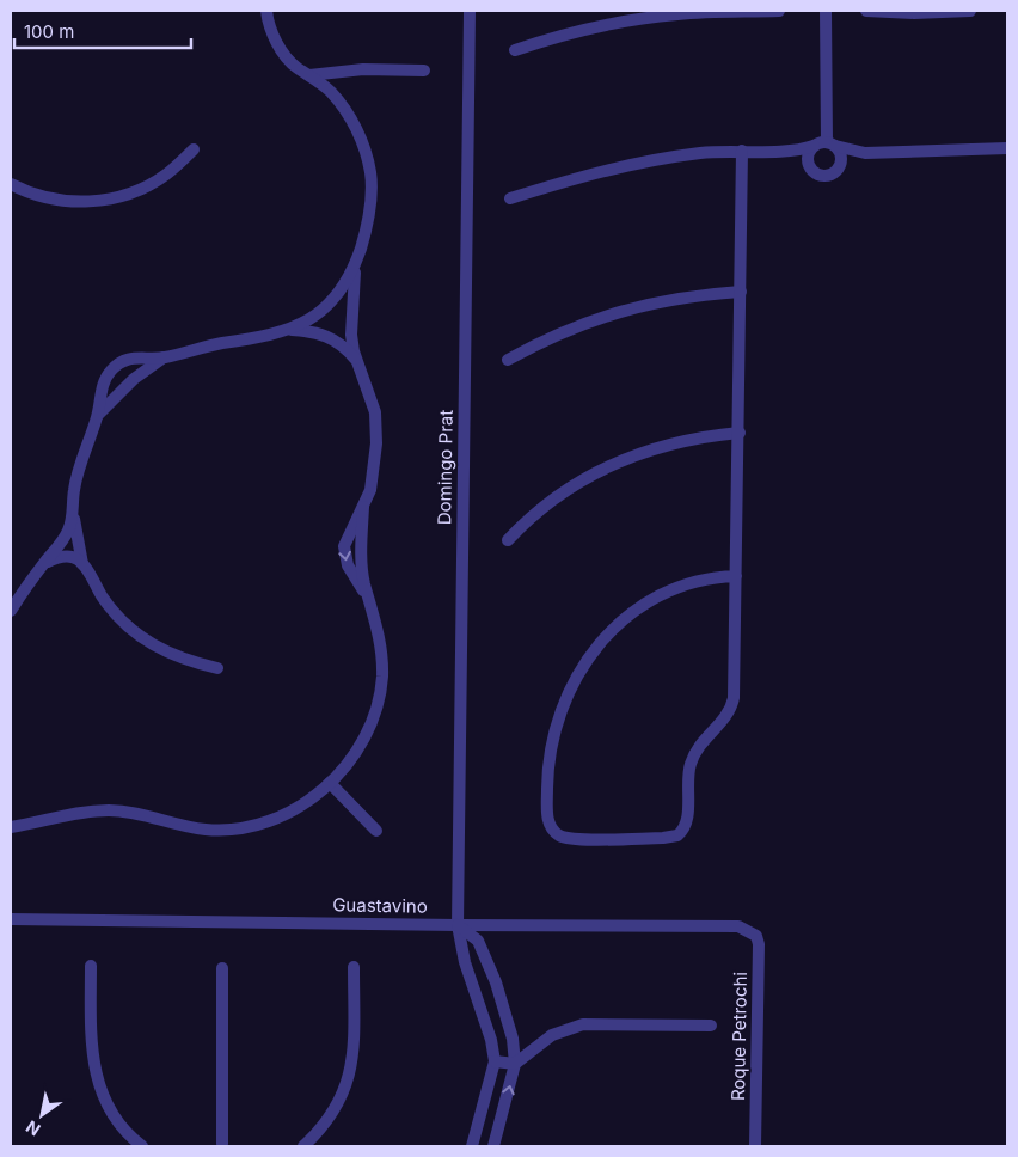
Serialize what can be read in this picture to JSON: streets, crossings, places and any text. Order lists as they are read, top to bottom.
{
  "streets": {
    "street": ["Domingo Prat", "Guastavino", "Roque Petrochi"]
  },
  "crossings": [
    ["Domingo Prat", "Guastavino"],
    ["Guastavino", "Roque Petrochi"]
  ],
  "scale_bar": "100 m",
  "north": "bottom left"
}
